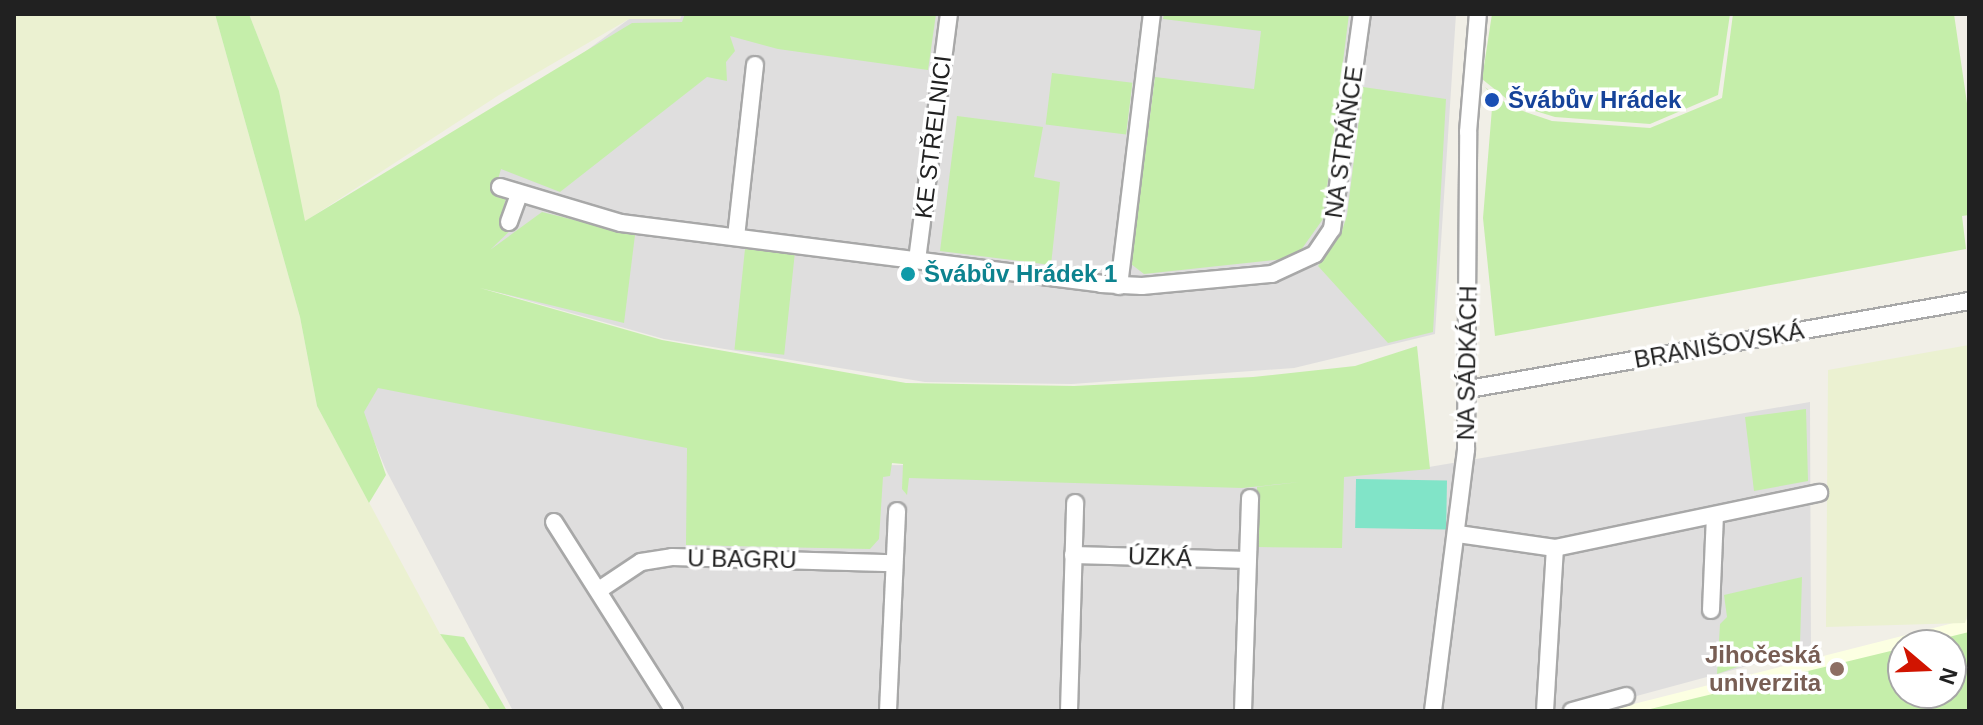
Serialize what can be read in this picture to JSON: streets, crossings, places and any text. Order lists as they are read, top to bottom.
{
  "streets": {
    "street": [
      "KE STŘELNICI",
      "NA STRÁŇCE",
      "BRANIŠOVSKÁ",
      "NA SÁDKÁCH",
      "ÚZKÁ",
      "U BAGRU"
    ]
  },
  "crossings": [
    ["KE STŘELNICI", "NA STRÁŇCE"],
    ["BRANIŠOVSKÁ", "NA SÁDKÁCH"]
  ],
  "places": ["Švábův Hrádek", "Švábův Hrádek 1", "Jihočeská univerzita"],
  "north": "right"
}
